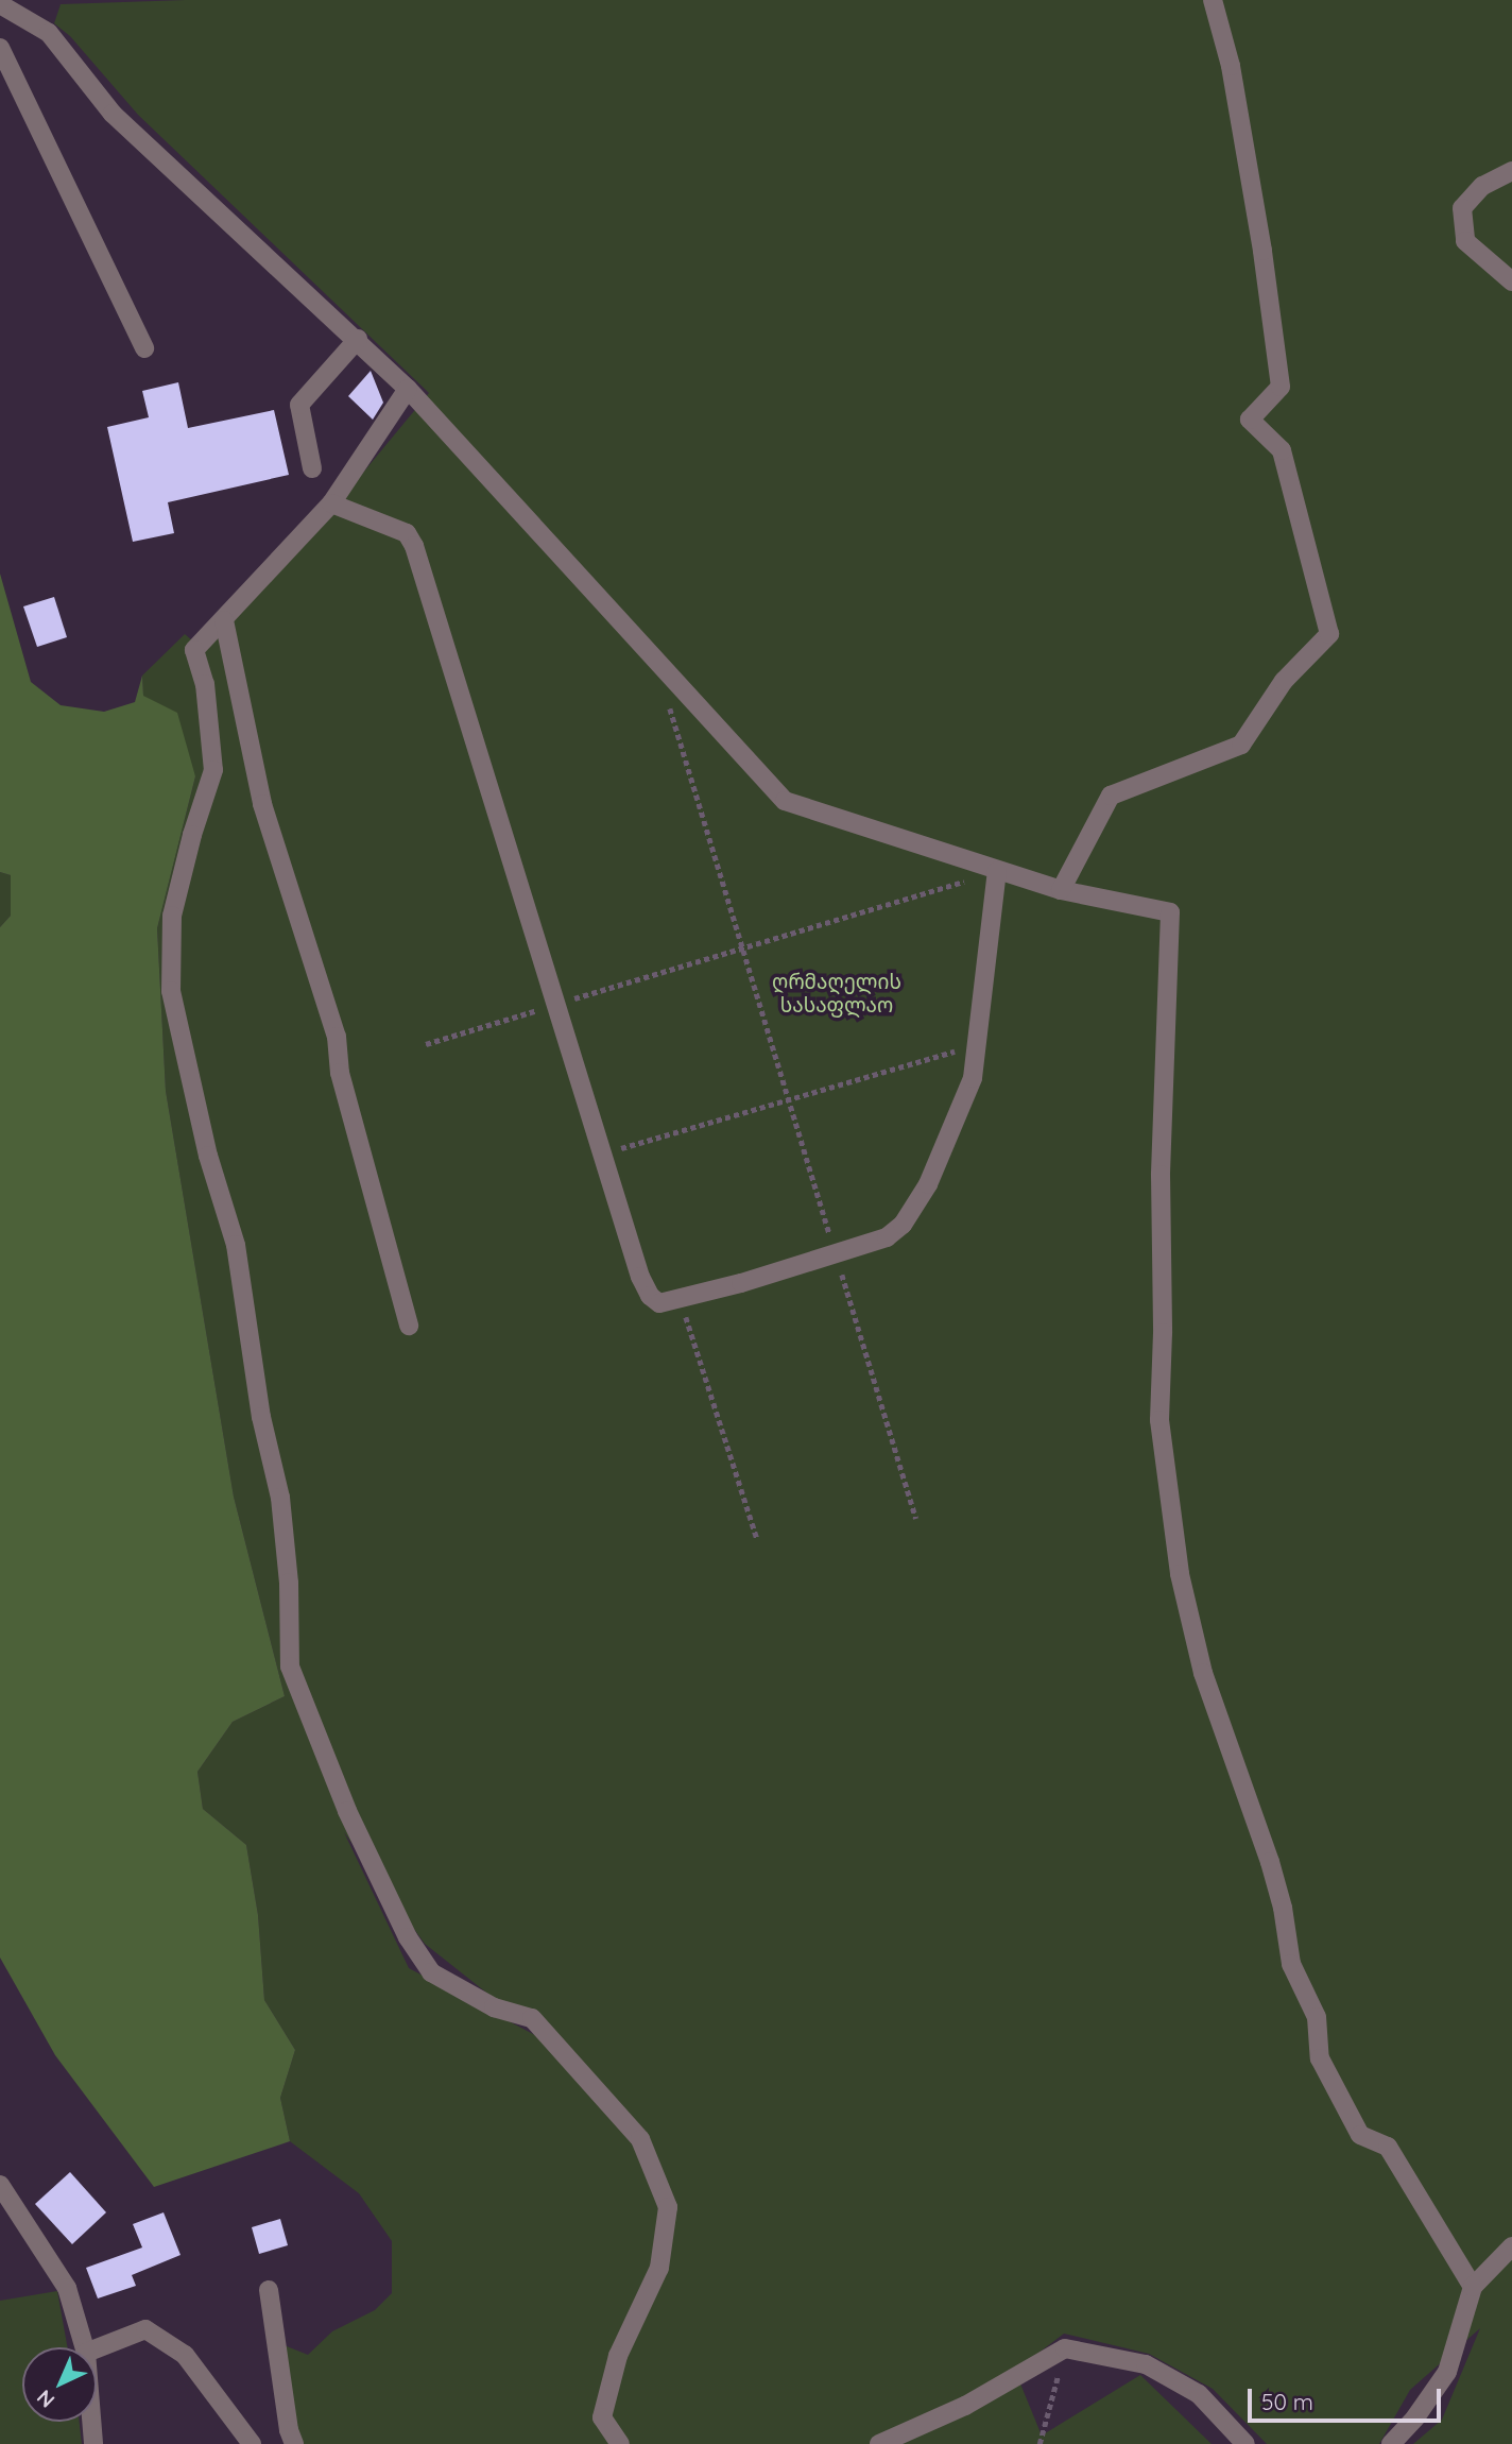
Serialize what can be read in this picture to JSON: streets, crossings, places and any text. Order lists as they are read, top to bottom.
{
  "parks": ["ღრმაღელის სასაფლაო"],
  "scale_bar": "50 m",
  "north": "bottom left"
}
